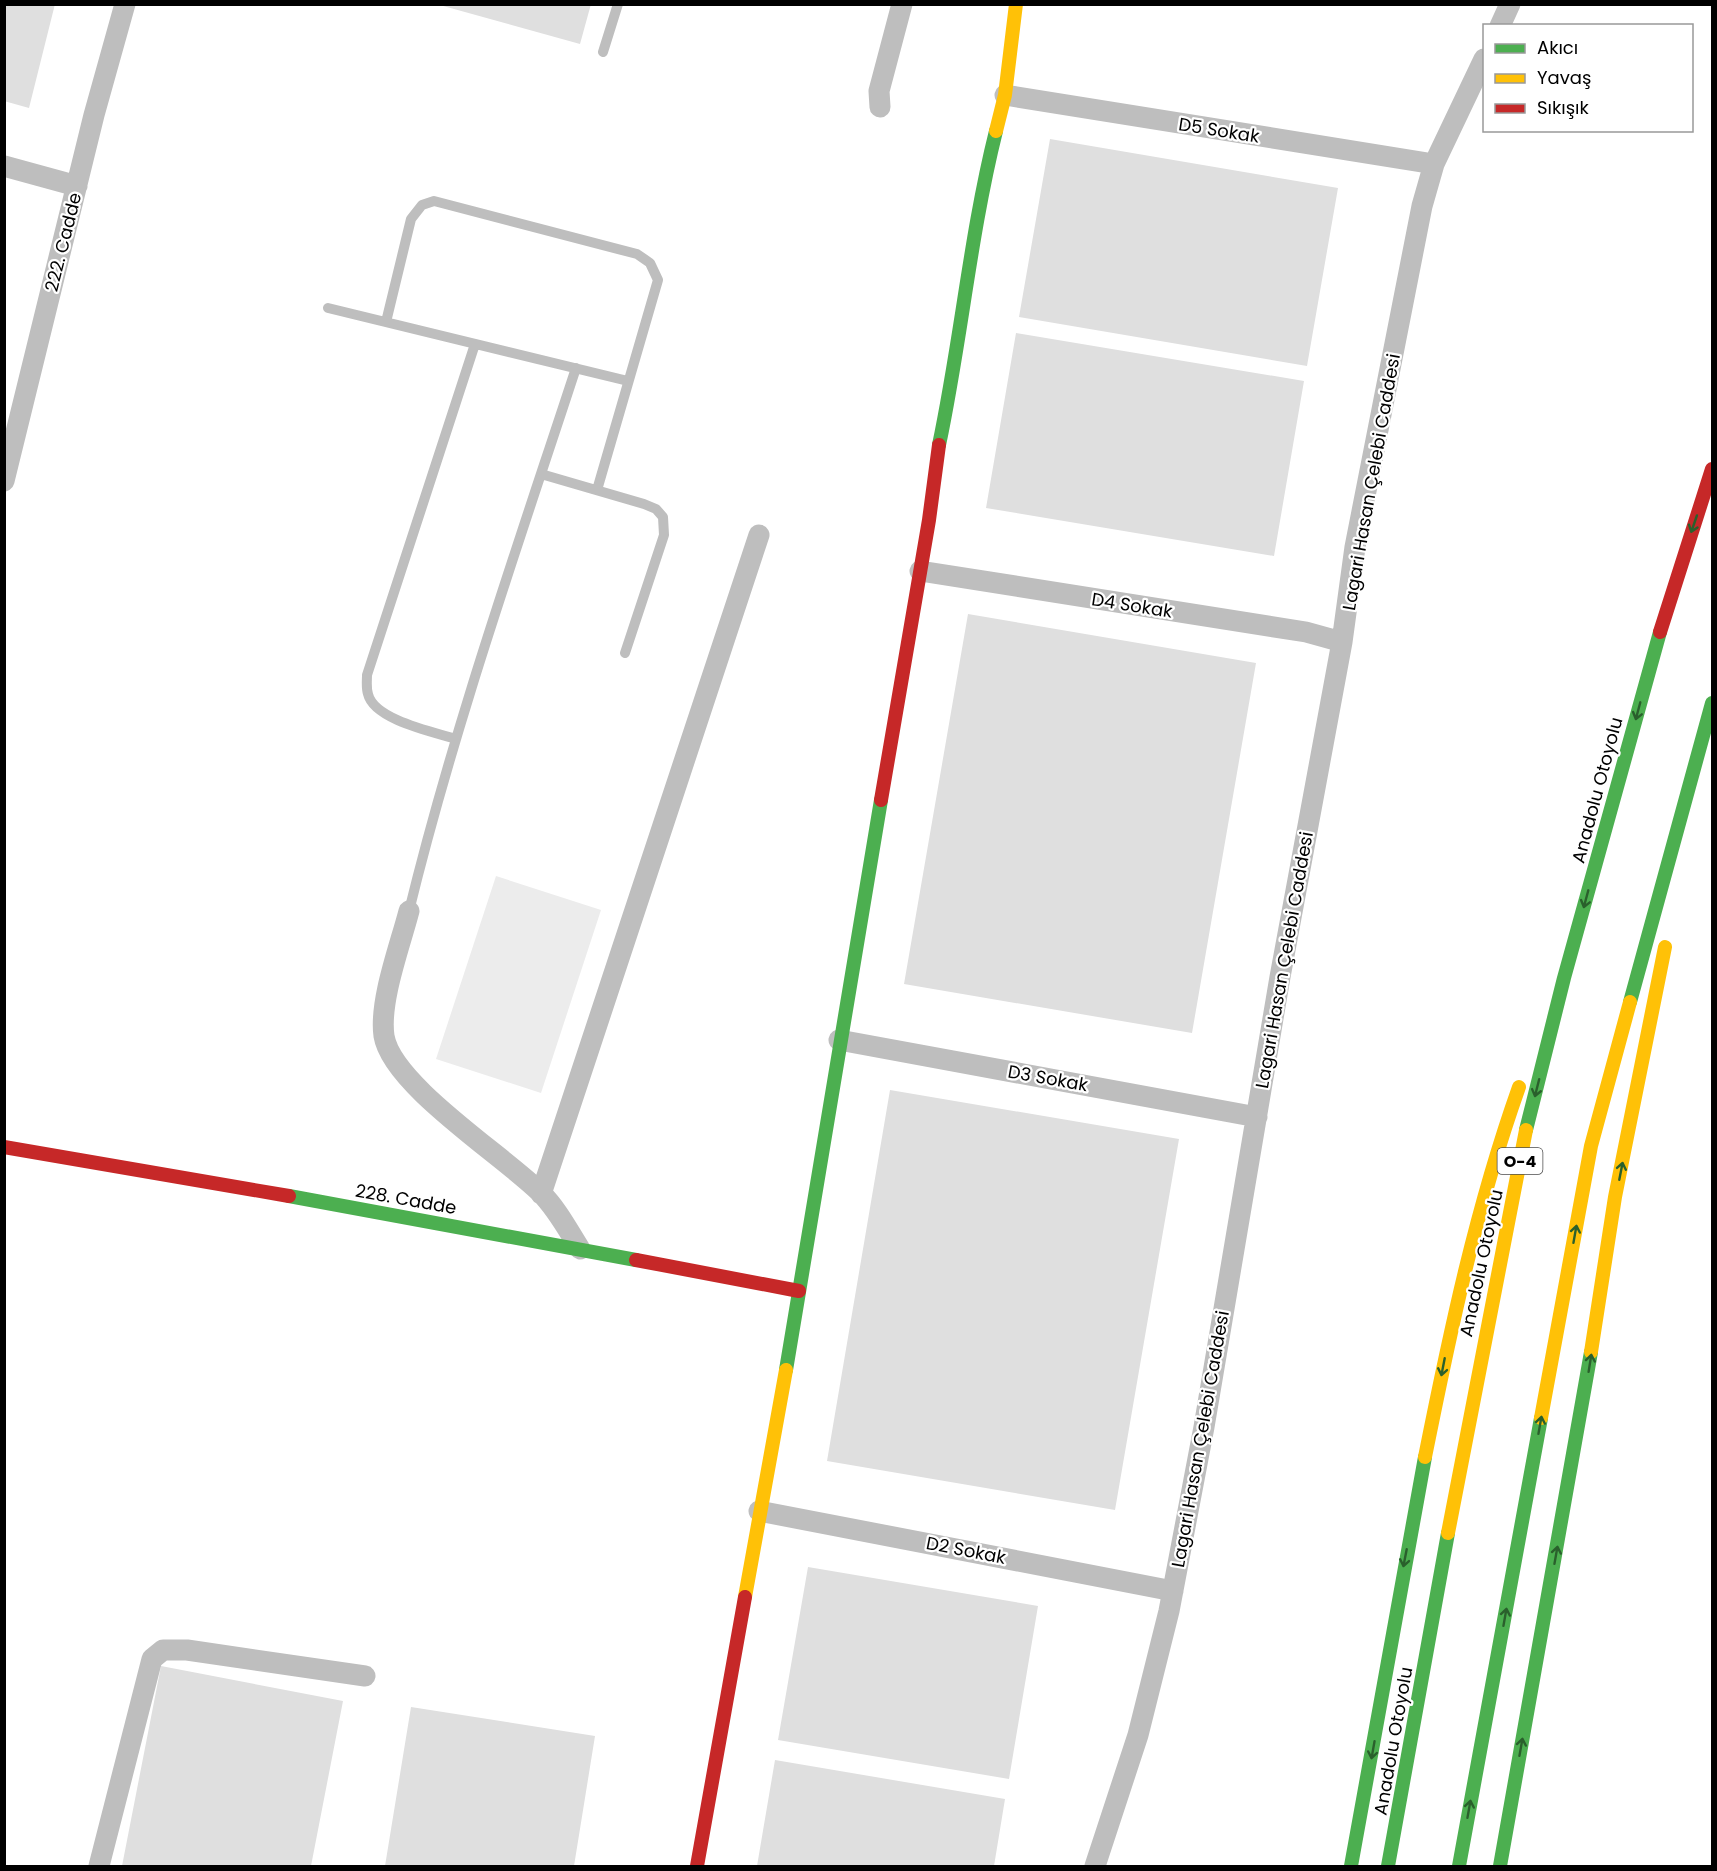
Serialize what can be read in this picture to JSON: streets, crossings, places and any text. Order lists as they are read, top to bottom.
{
  "streets": {
    "main road": ["Anadolu Otoyolu", "O-4", "228. Cadde"],
    "street": [
      "D5 Sokak",
      "222. Cadde",
      "Lagari Hasan Çelebi Caddesi",
      "D4 Sokak",
      "D3 Sokak",
      "D2 Sokak"
    ]
  },
  "crossings": [
    ["D5 Sokak", "Lagari Hasan Çelebi Caddesi"],
    ["Lagari Hasan Çelebi Caddesi", "D4 Sokak"],
    ["Lagari Hasan Çelebi Caddesi", "D3 Sokak"],
    ["Lagari Hasan Çelebi Caddesi", "D2 Sokak"]
  ],
  "legend": ["Akıcı", "Yavaş", "Sıkışık"]
}
